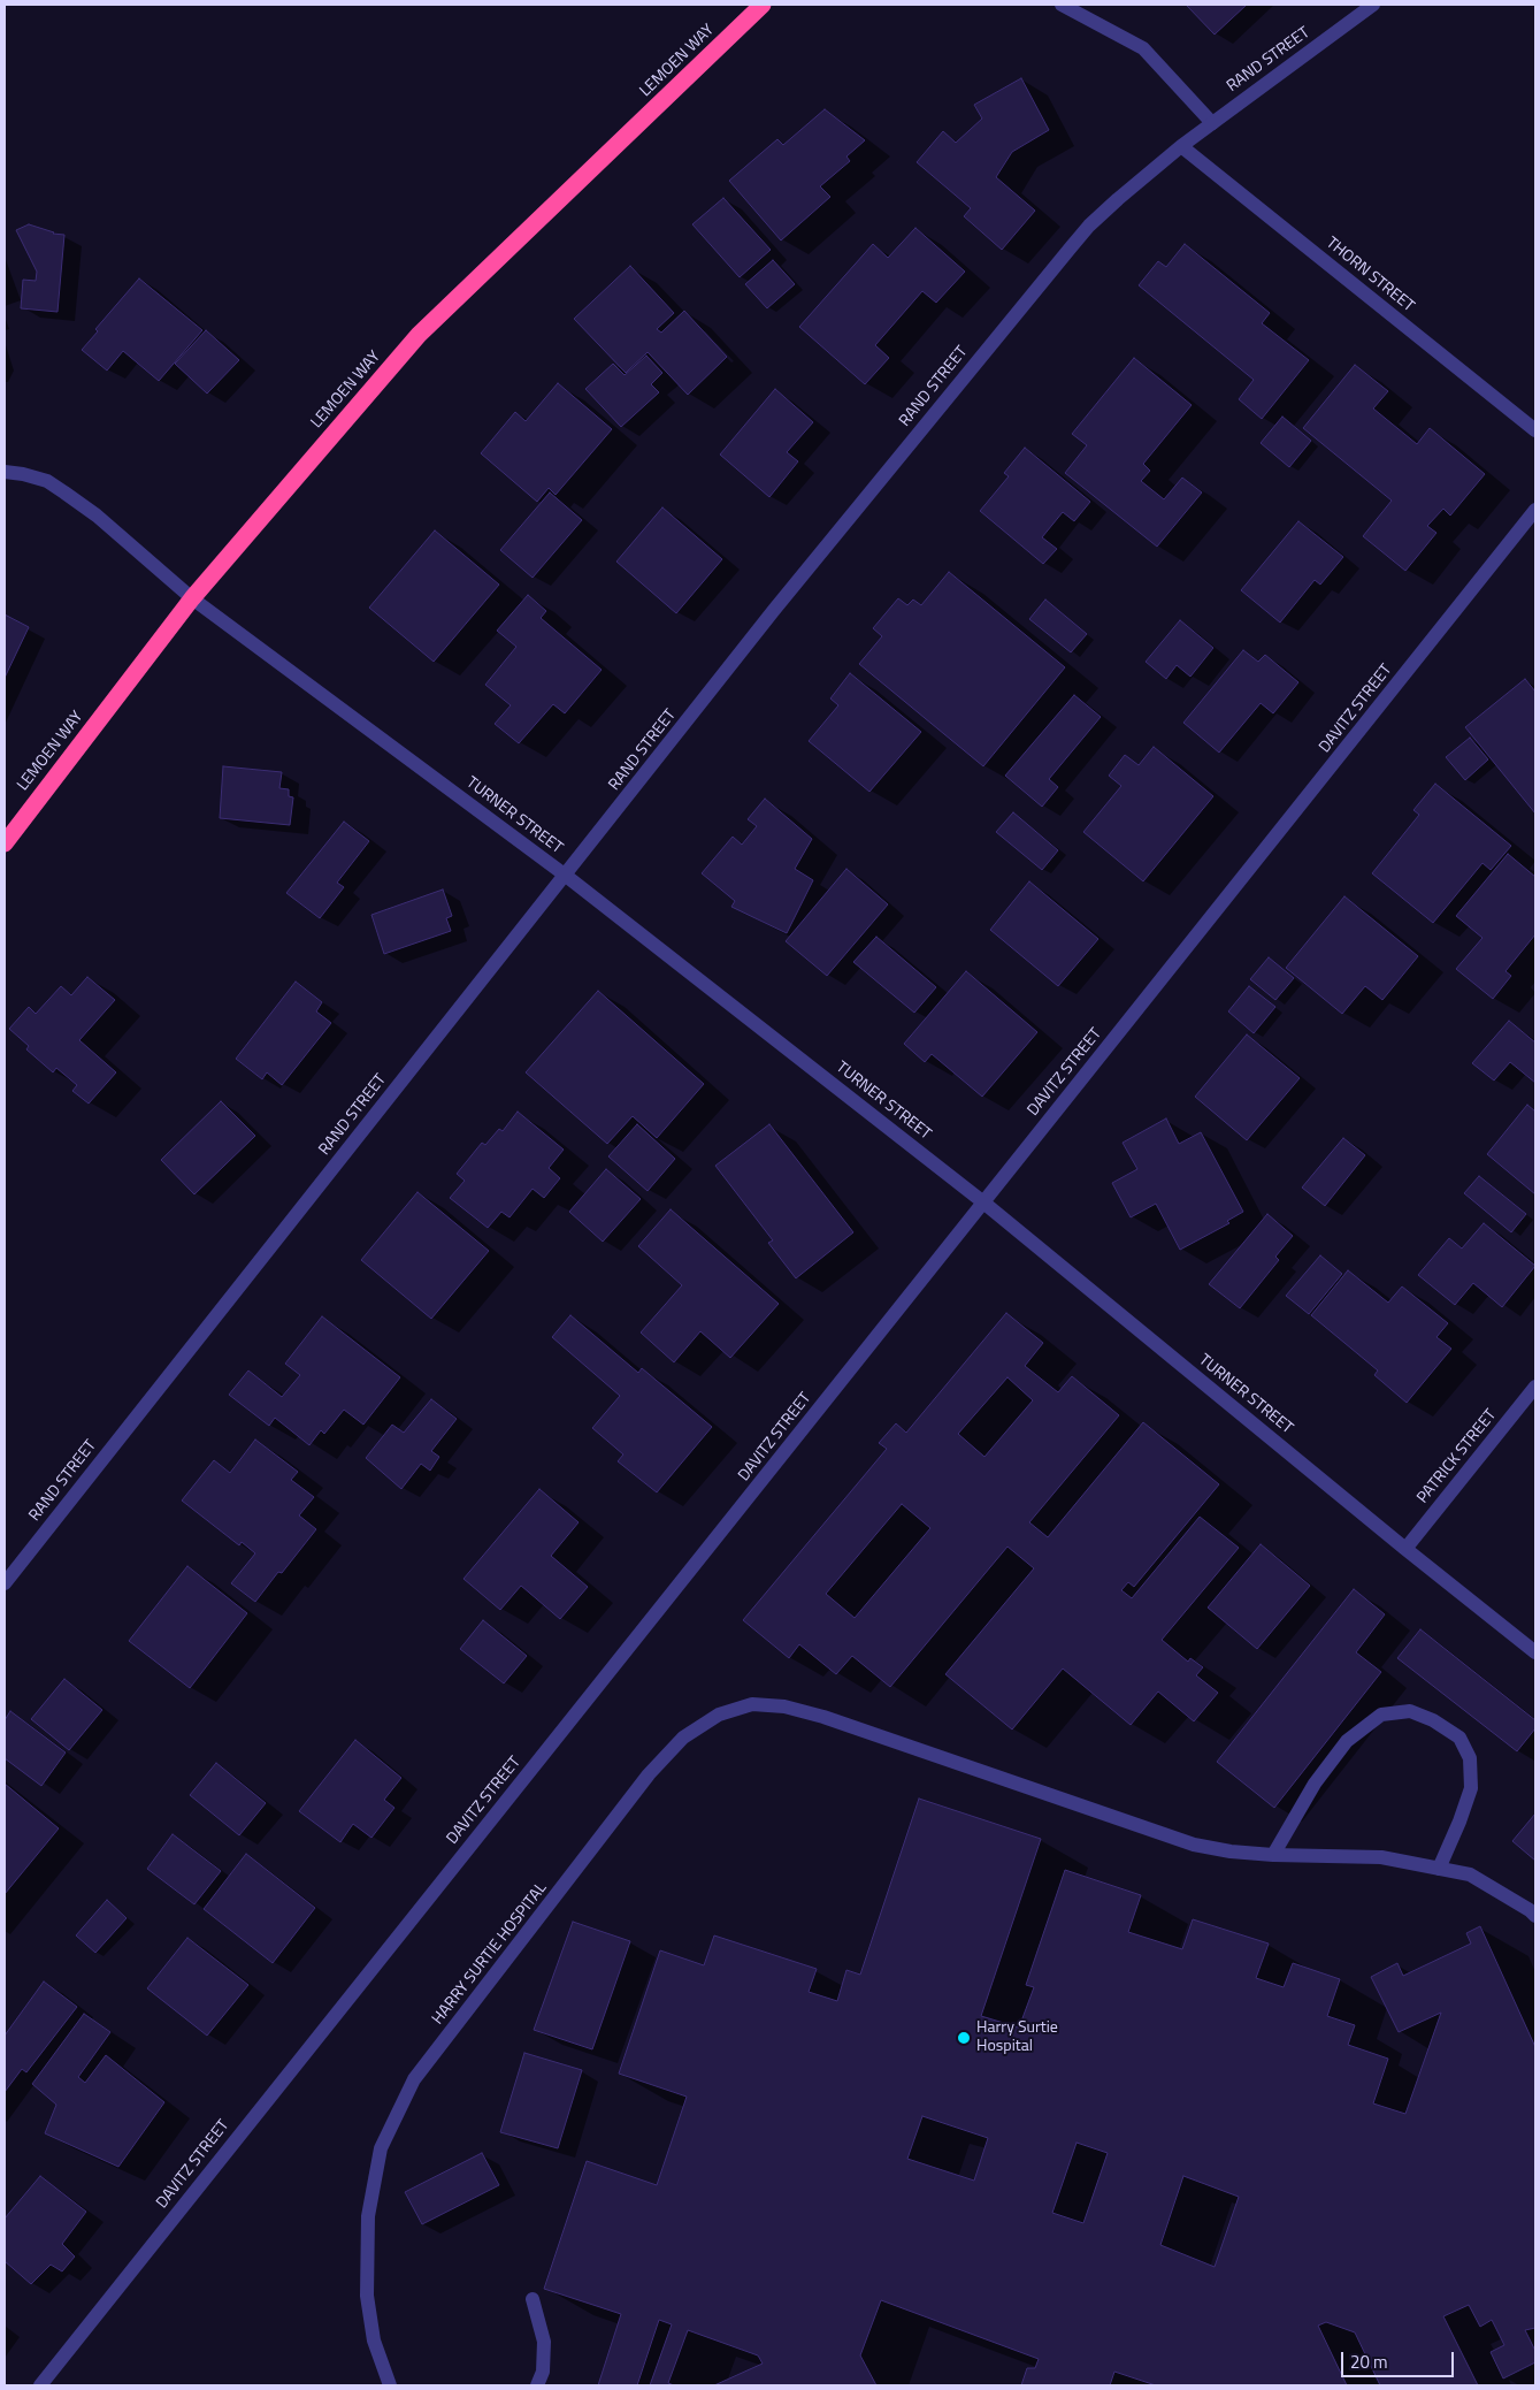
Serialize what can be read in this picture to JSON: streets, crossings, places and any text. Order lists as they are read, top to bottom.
{
  "streets": {
    "highway": ["LEMOEN WAY"],
    "street": [
      "RAND STREET",
      "THORN STREET",
      "DAVITZ STREET",
      "TURNER STREET",
      "PATRICK STREET",
      "HARRY SURTIE HOSPITAL"
    ]
  },
  "crossings": [
    ["RAND STREET", "THORN STREET"],
    ["RAND STREET", "TURNER STREET"],
    ["LEMOEN WAY", "TURNER STREET"],
    ["DAVITZ STREET", "TURNER STREET"],
    ["TURNER STREET", "PATRICK STREET"]
  ],
  "places": ["Harry Surtie Hospital"],
  "scale_bar": "20 m"
}
